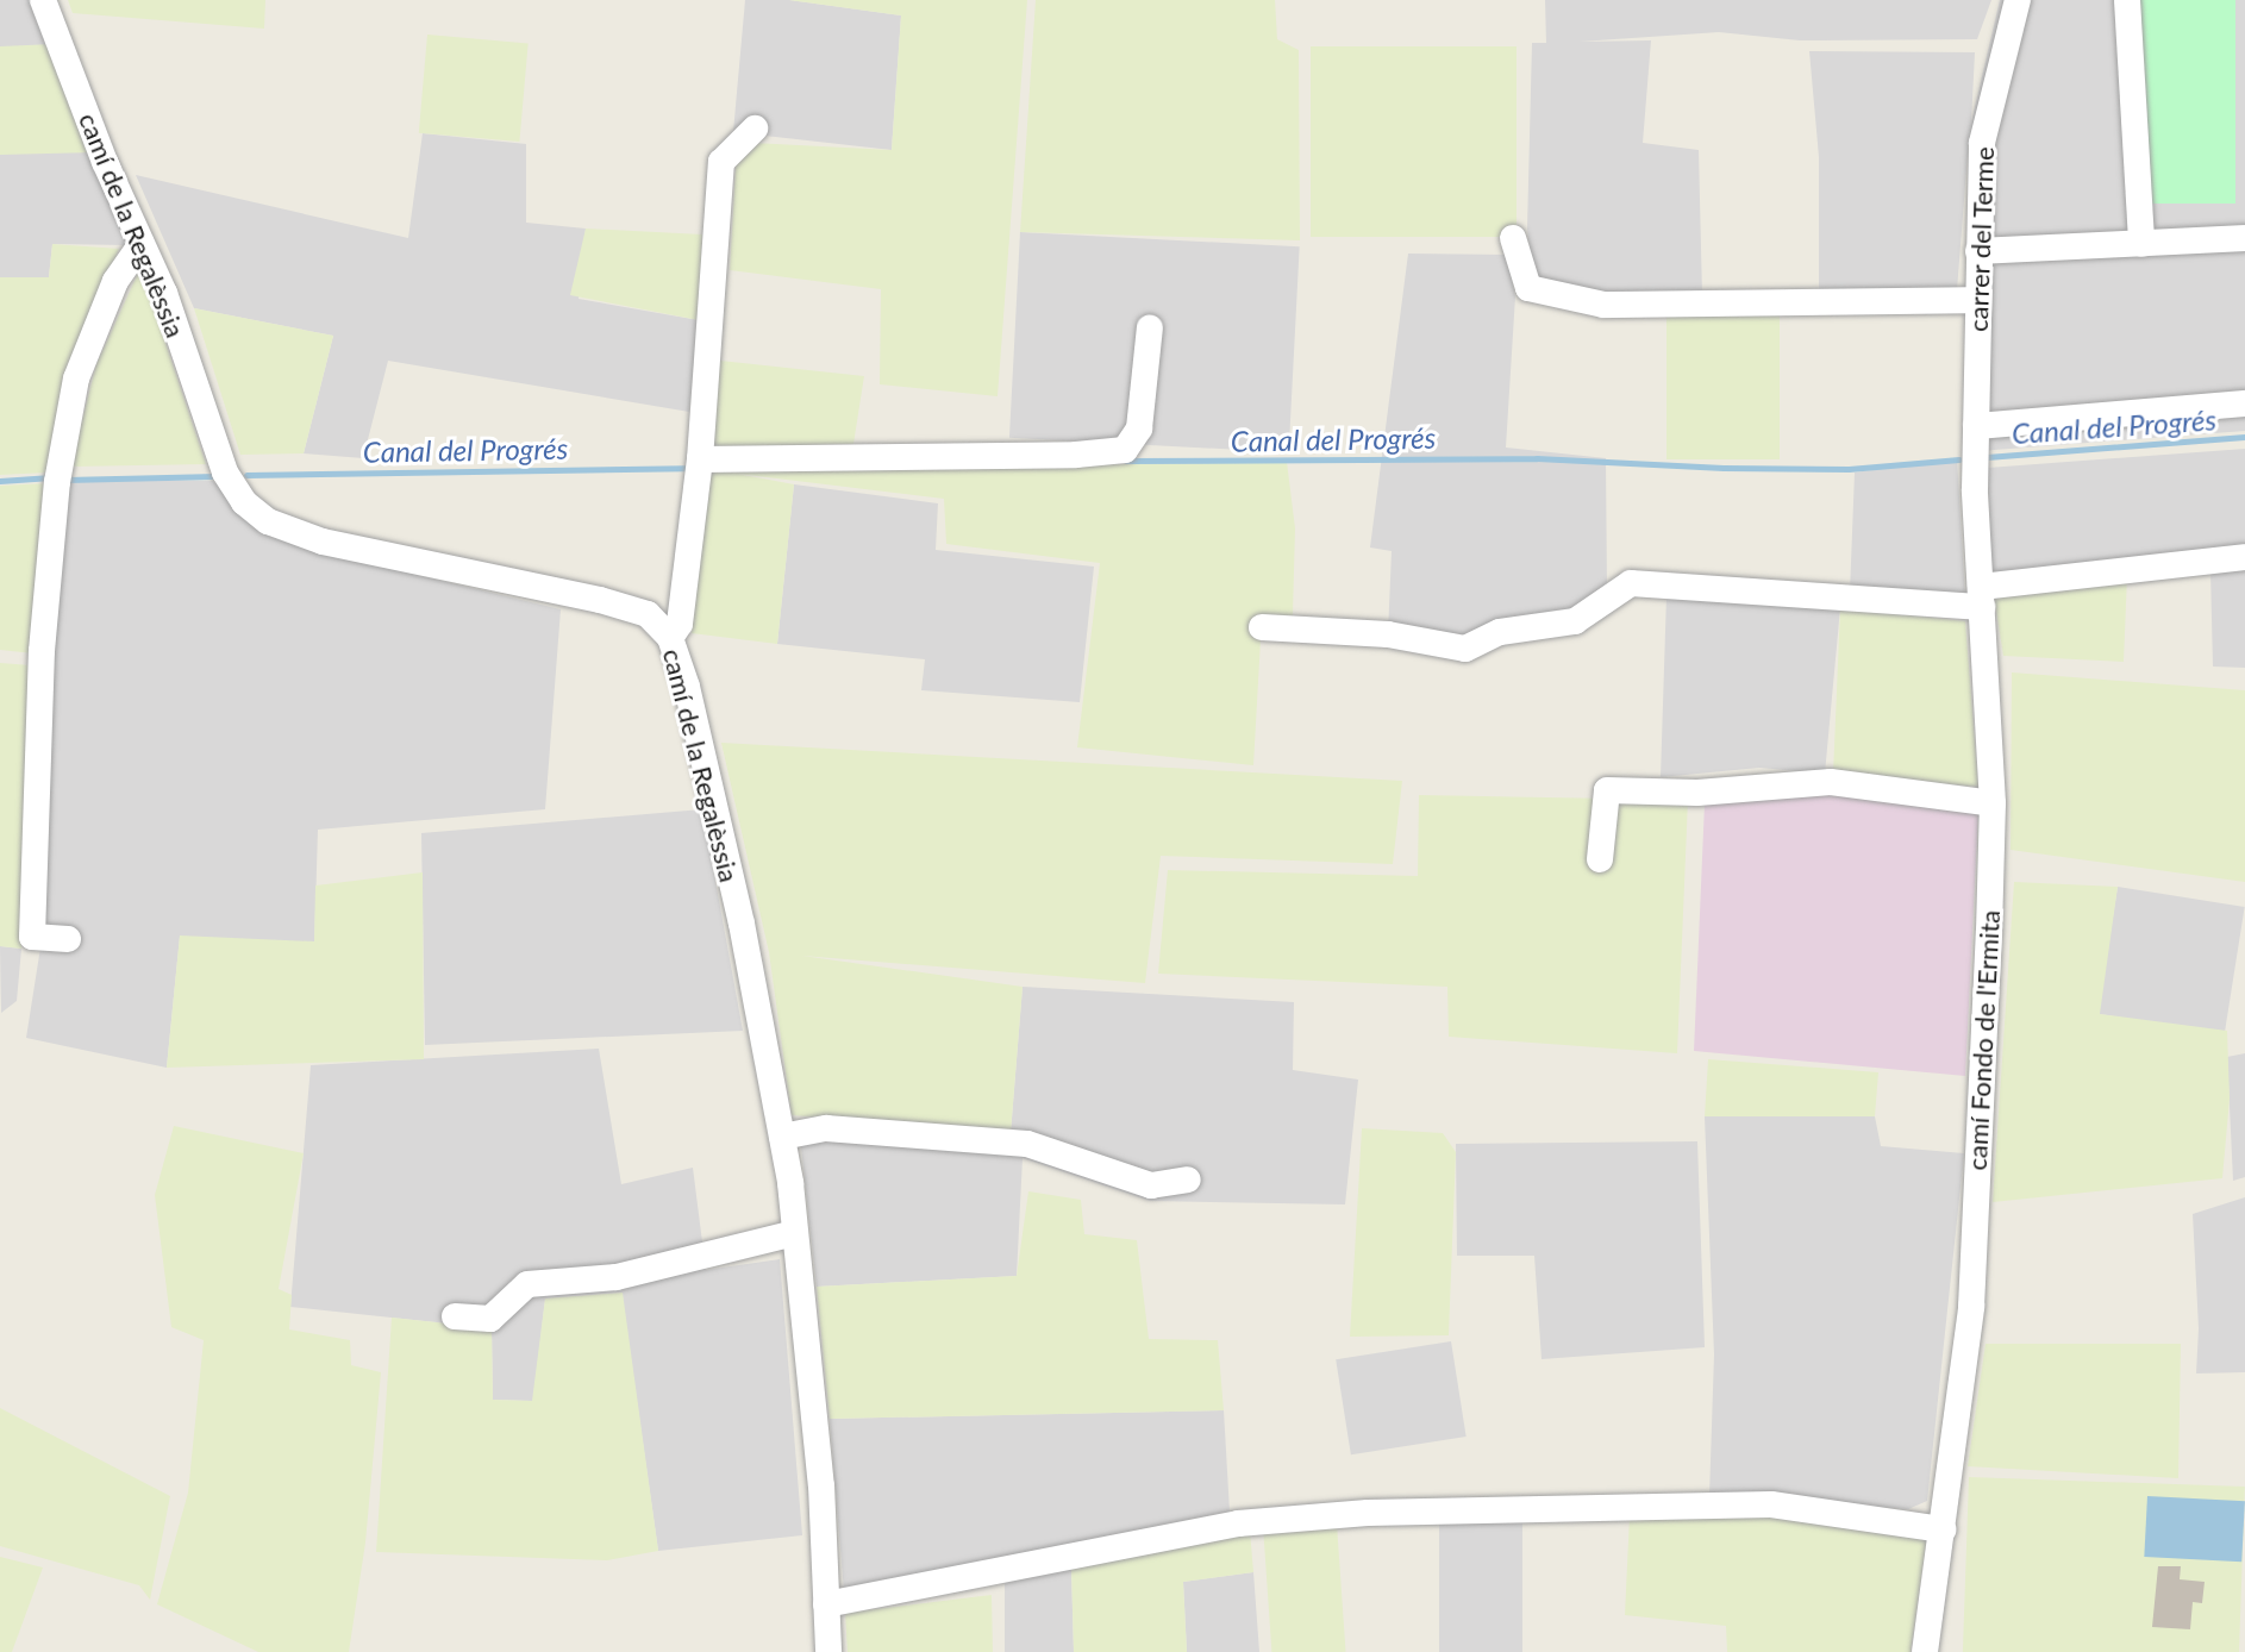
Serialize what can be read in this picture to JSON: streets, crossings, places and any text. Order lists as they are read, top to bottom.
{
  "streets": {
    "street": ["camí de la Regalèssia", "carrer del Terme", "camí Fondo de l'Ermita"]
  },
  "crossings": [
    ["carrer del Terme", "camí Fondo de l'Ermita"]
  ],
  "water": ["Canal del Progrés"]
}
